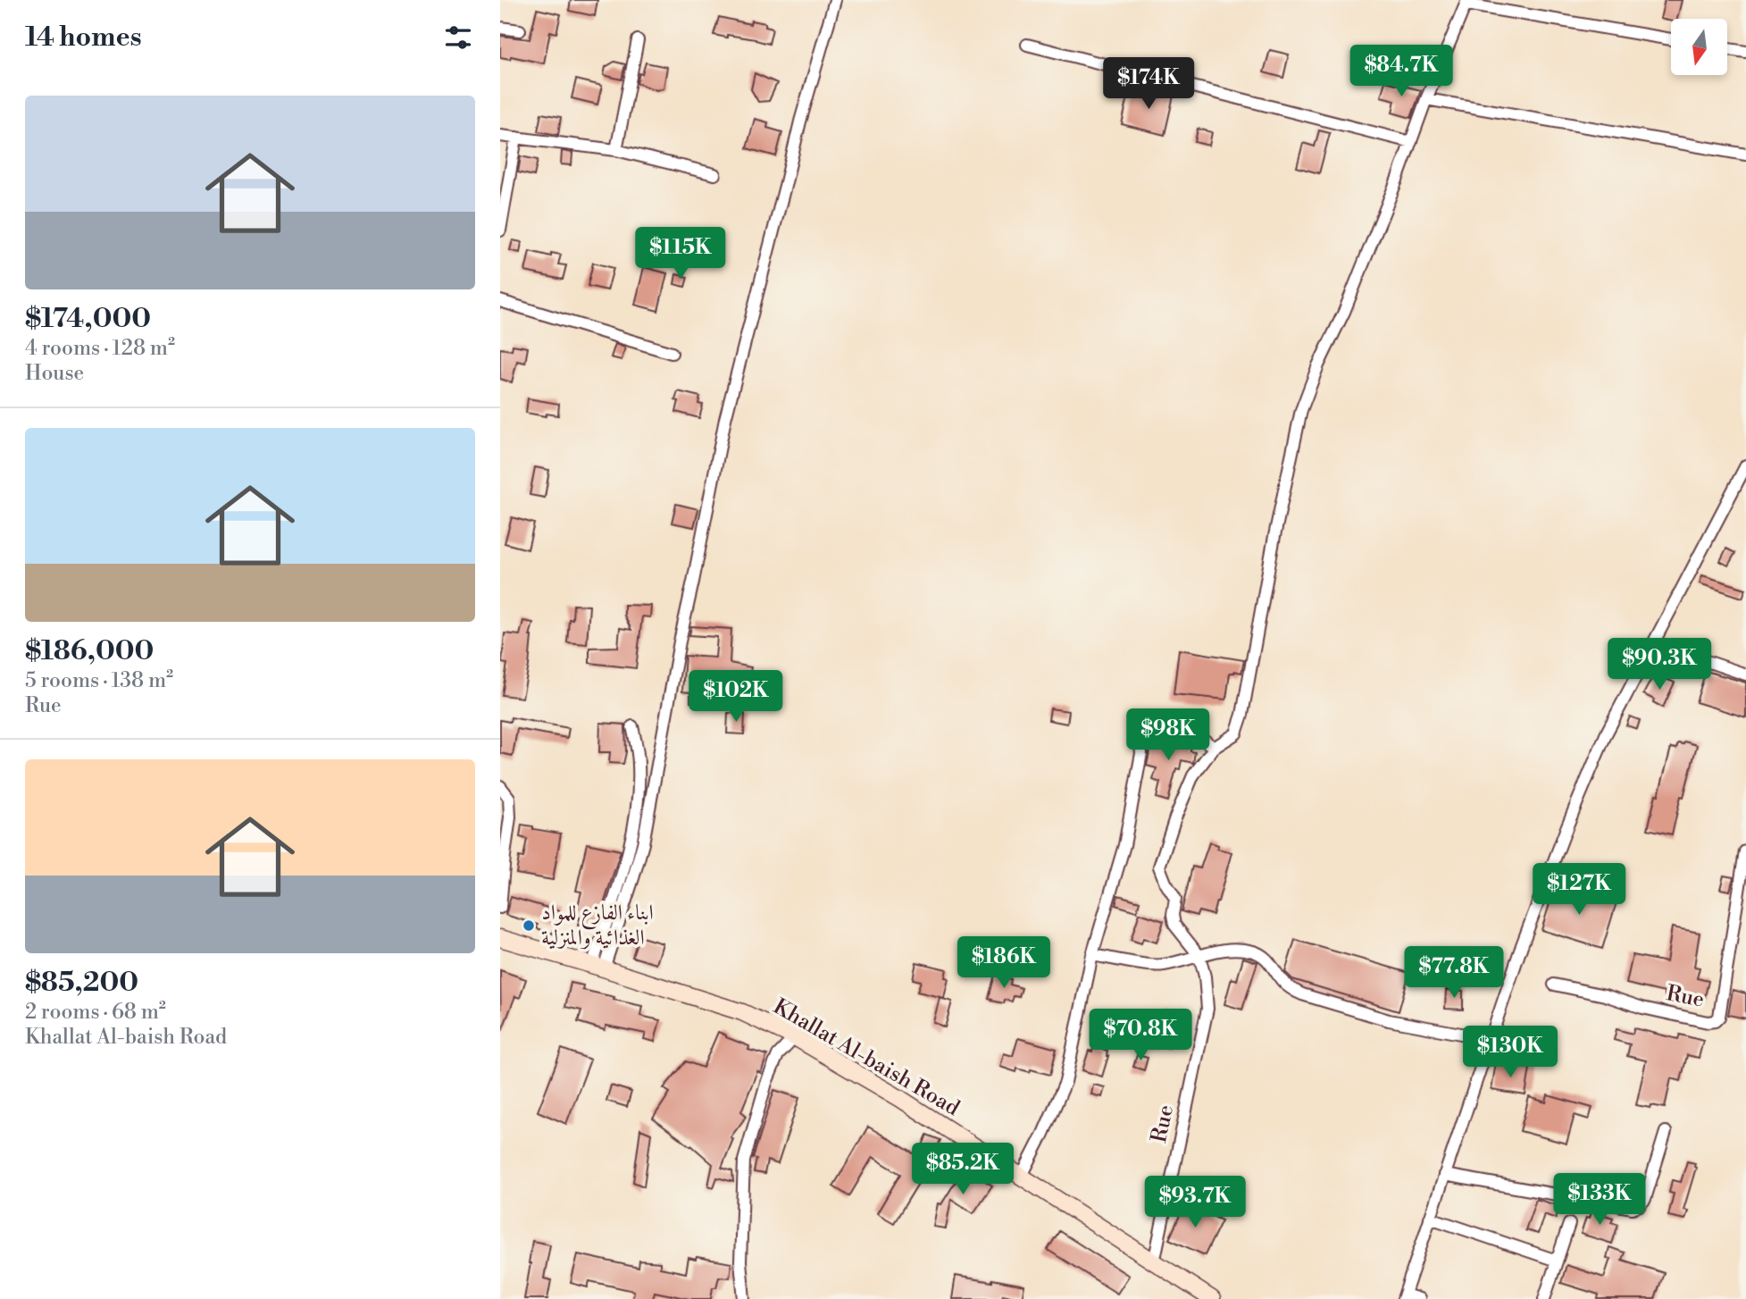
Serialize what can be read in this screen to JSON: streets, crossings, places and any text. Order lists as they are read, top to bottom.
{
  "streets": {
    "street": ["Rue", "Khallat Al-baish Road"]
  },
  "crossings": [
    ["Rue", "Khallat Al-baish Road"]
  ],
  "places": ["ابناء الفازع للمواد الغذائية والمنزلية"],
  "north": "bottom",
  "page": {
    "heading": "14 homes",
    "price": [
      "$84.7K",
      "$174K",
      "$115K",
      "$90.3K",
      "$102K",
      "$98K",
      "$127K",
      "$186K",
      "$77.8K",
      "$70.8K",
      "$130K",
      "$85.2K",
      "$133K",
      "$93.7K"
    ],
    "list": [
      {
        "name": "$174,000",
        "note": "4 rooms · 128 m² · House"
      },
      {
        "name": "$186,000",
        "note": "5 rooms · 138 m² · Rue"
      },
      {
        "name": "$85,200",
        "note": "2 rooms · 68 m² · Khallat Al-baish Road"
      }
    ]
  }
}
